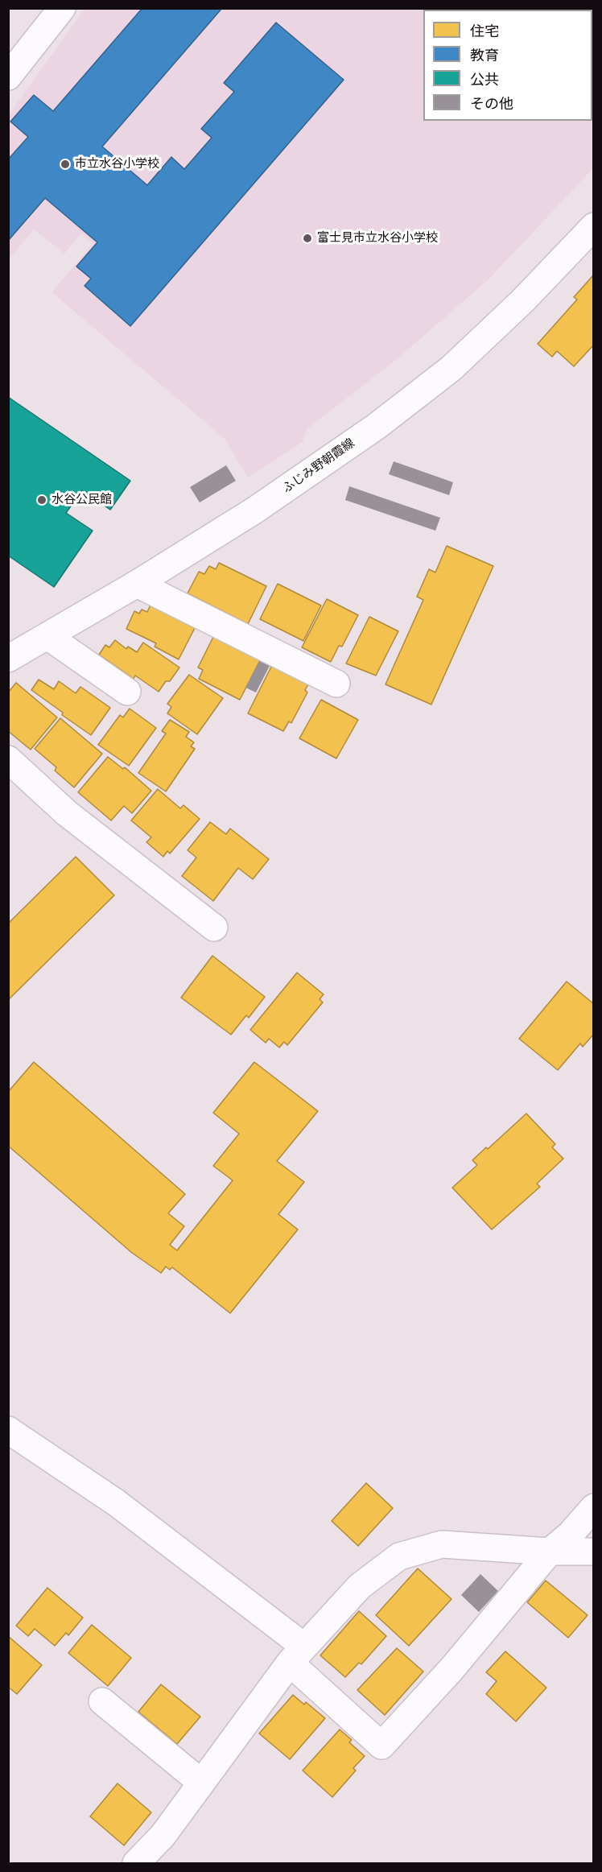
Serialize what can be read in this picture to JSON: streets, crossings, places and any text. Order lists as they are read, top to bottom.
{
  "streets": {
    "street": ["ふじみ野朝霞線"]
  },
  "places": ["市立水谷小学校", "富士見市立水谷小学校", "水谷公民館"],
  "legend": [
    "住宅",
    "教育",
    "公共",
    "その他"
  ]
}
